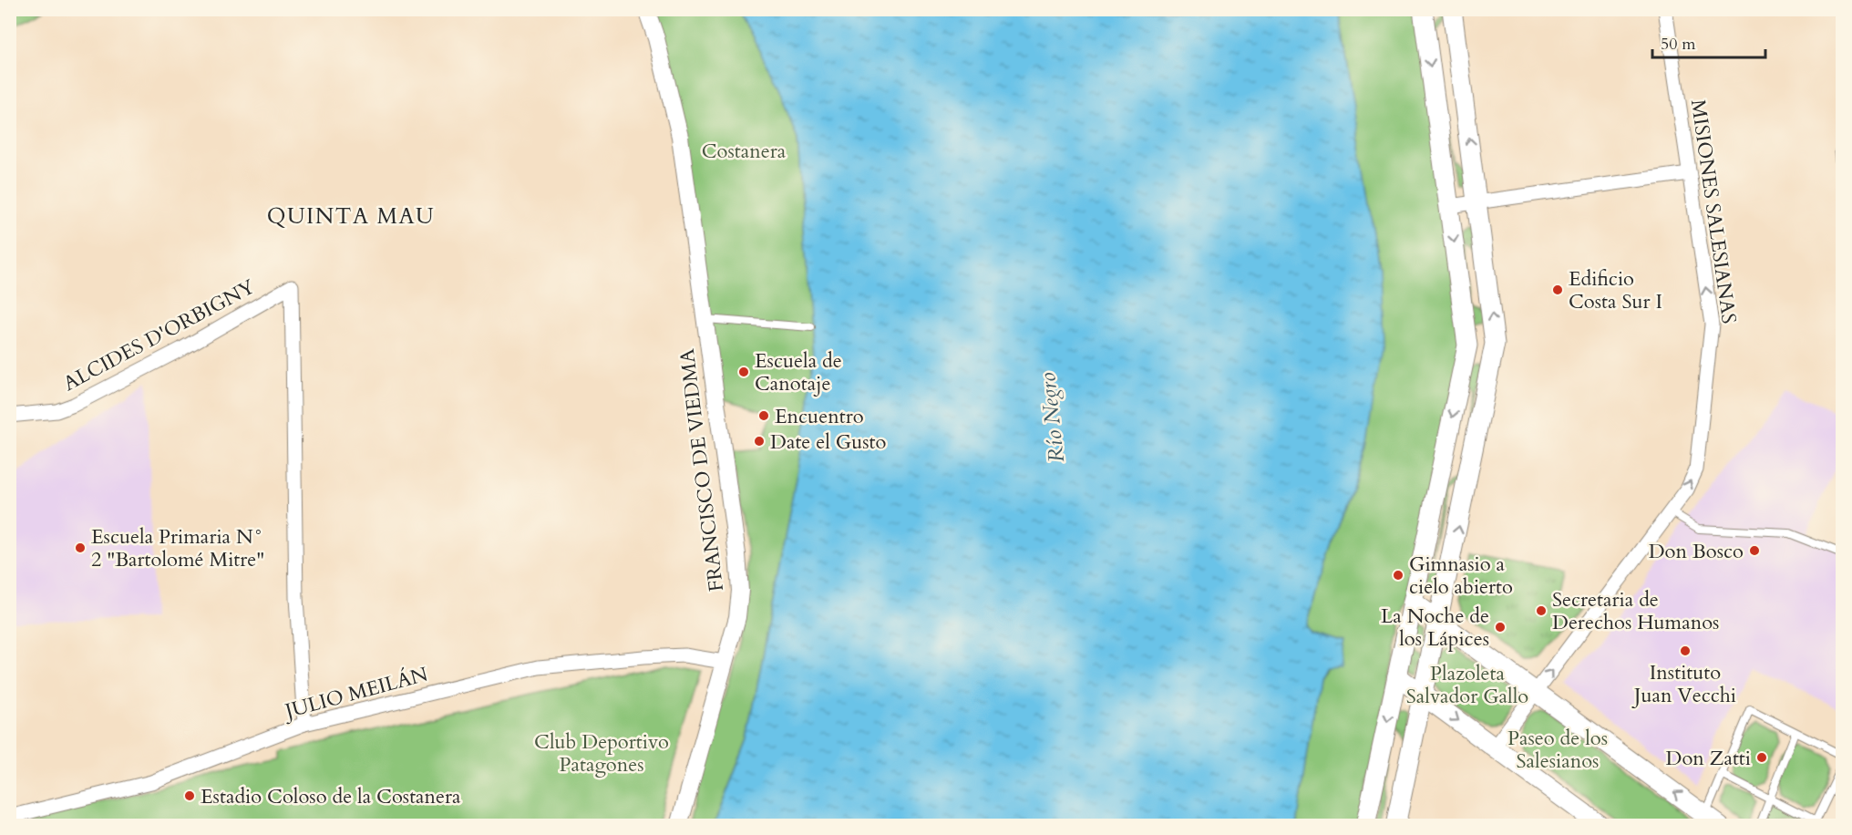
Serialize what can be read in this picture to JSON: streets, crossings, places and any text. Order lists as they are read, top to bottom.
{
  "streets": {
    "street": [
      "MISIONES SALESIANAS",
      "ALCIDES D'ORBIGNY",
      "FRANCISCO DE VIEDMA",
      "JULIO MEILÁN"
    ]
  },
  "crossings": [
    ["ALCIDES D'ORBIGNY", "JULIO MEILÁN"],
    ["FRANCISCO DE VIEDMA", "JULIO MEILÁN"]
  ],
  "one_way": ["MISIONES SALESIANAS"],
  "districts": ["QUINTA MAU"],
  "water": ["Río Negro"],
  "parks": [
    "Costanera",
    "Plazoleta Salvador Gallo",
    "Paseo de los Salesianos",
    "Club Deportivo Patagones"
  ],
  "places": [
    "Edificio Costa Sur I",
    "Escuela de Canotaje",
    "Encuentro",
    "Date el Gusto",
    "Escuela Primaria N° 2 \"Bartolomé Mitre\"",
    "Don Bosco",
    "Gimnasio a cielo abierto",
    "Secretaria de Derechos Humanos",
    "La Noche de los Lápices",
    "Instituto Juan Vecchi",
    "Don Zatti",
    "Estadio Coloso de la Costanera"
  ],
  "scale_bar": "50 m"
}
